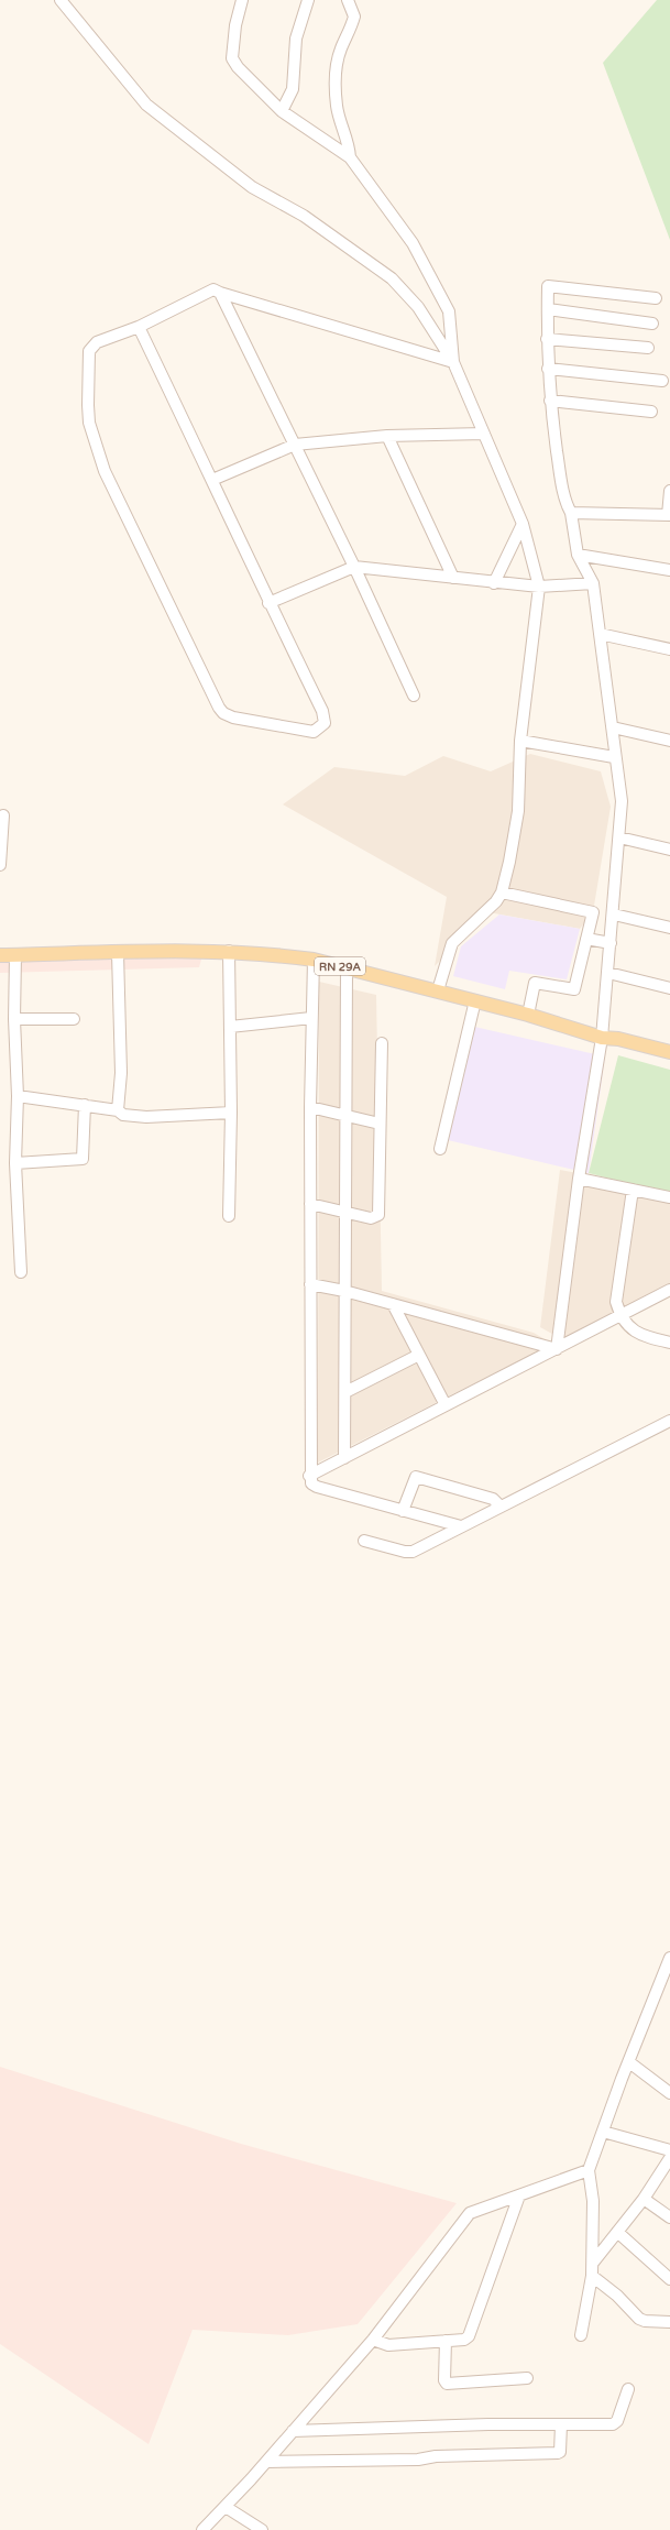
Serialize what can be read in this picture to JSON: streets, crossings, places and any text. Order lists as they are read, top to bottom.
{
  "streets": {
    "main road": ["RN 29A"]
  }
}
